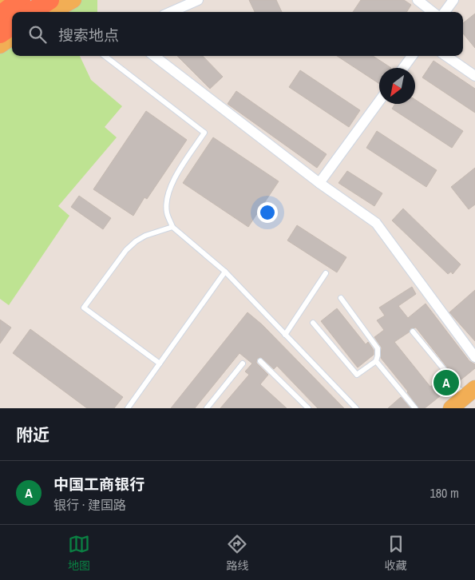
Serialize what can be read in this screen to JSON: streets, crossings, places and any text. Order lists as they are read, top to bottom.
{
  "north": "bottom left",
  "page": {
    "search": "搜索地点",
    "pins": "A",
    "heading": "附近",
    "list": [
      {
        "mark": "A",
        "name": "中国工商银行",
        "note": "银行 · 建国路",
        "value": "180 m"
      }
    ],
    "nav": ["地图", "路线", "收藏"]
  }
}
